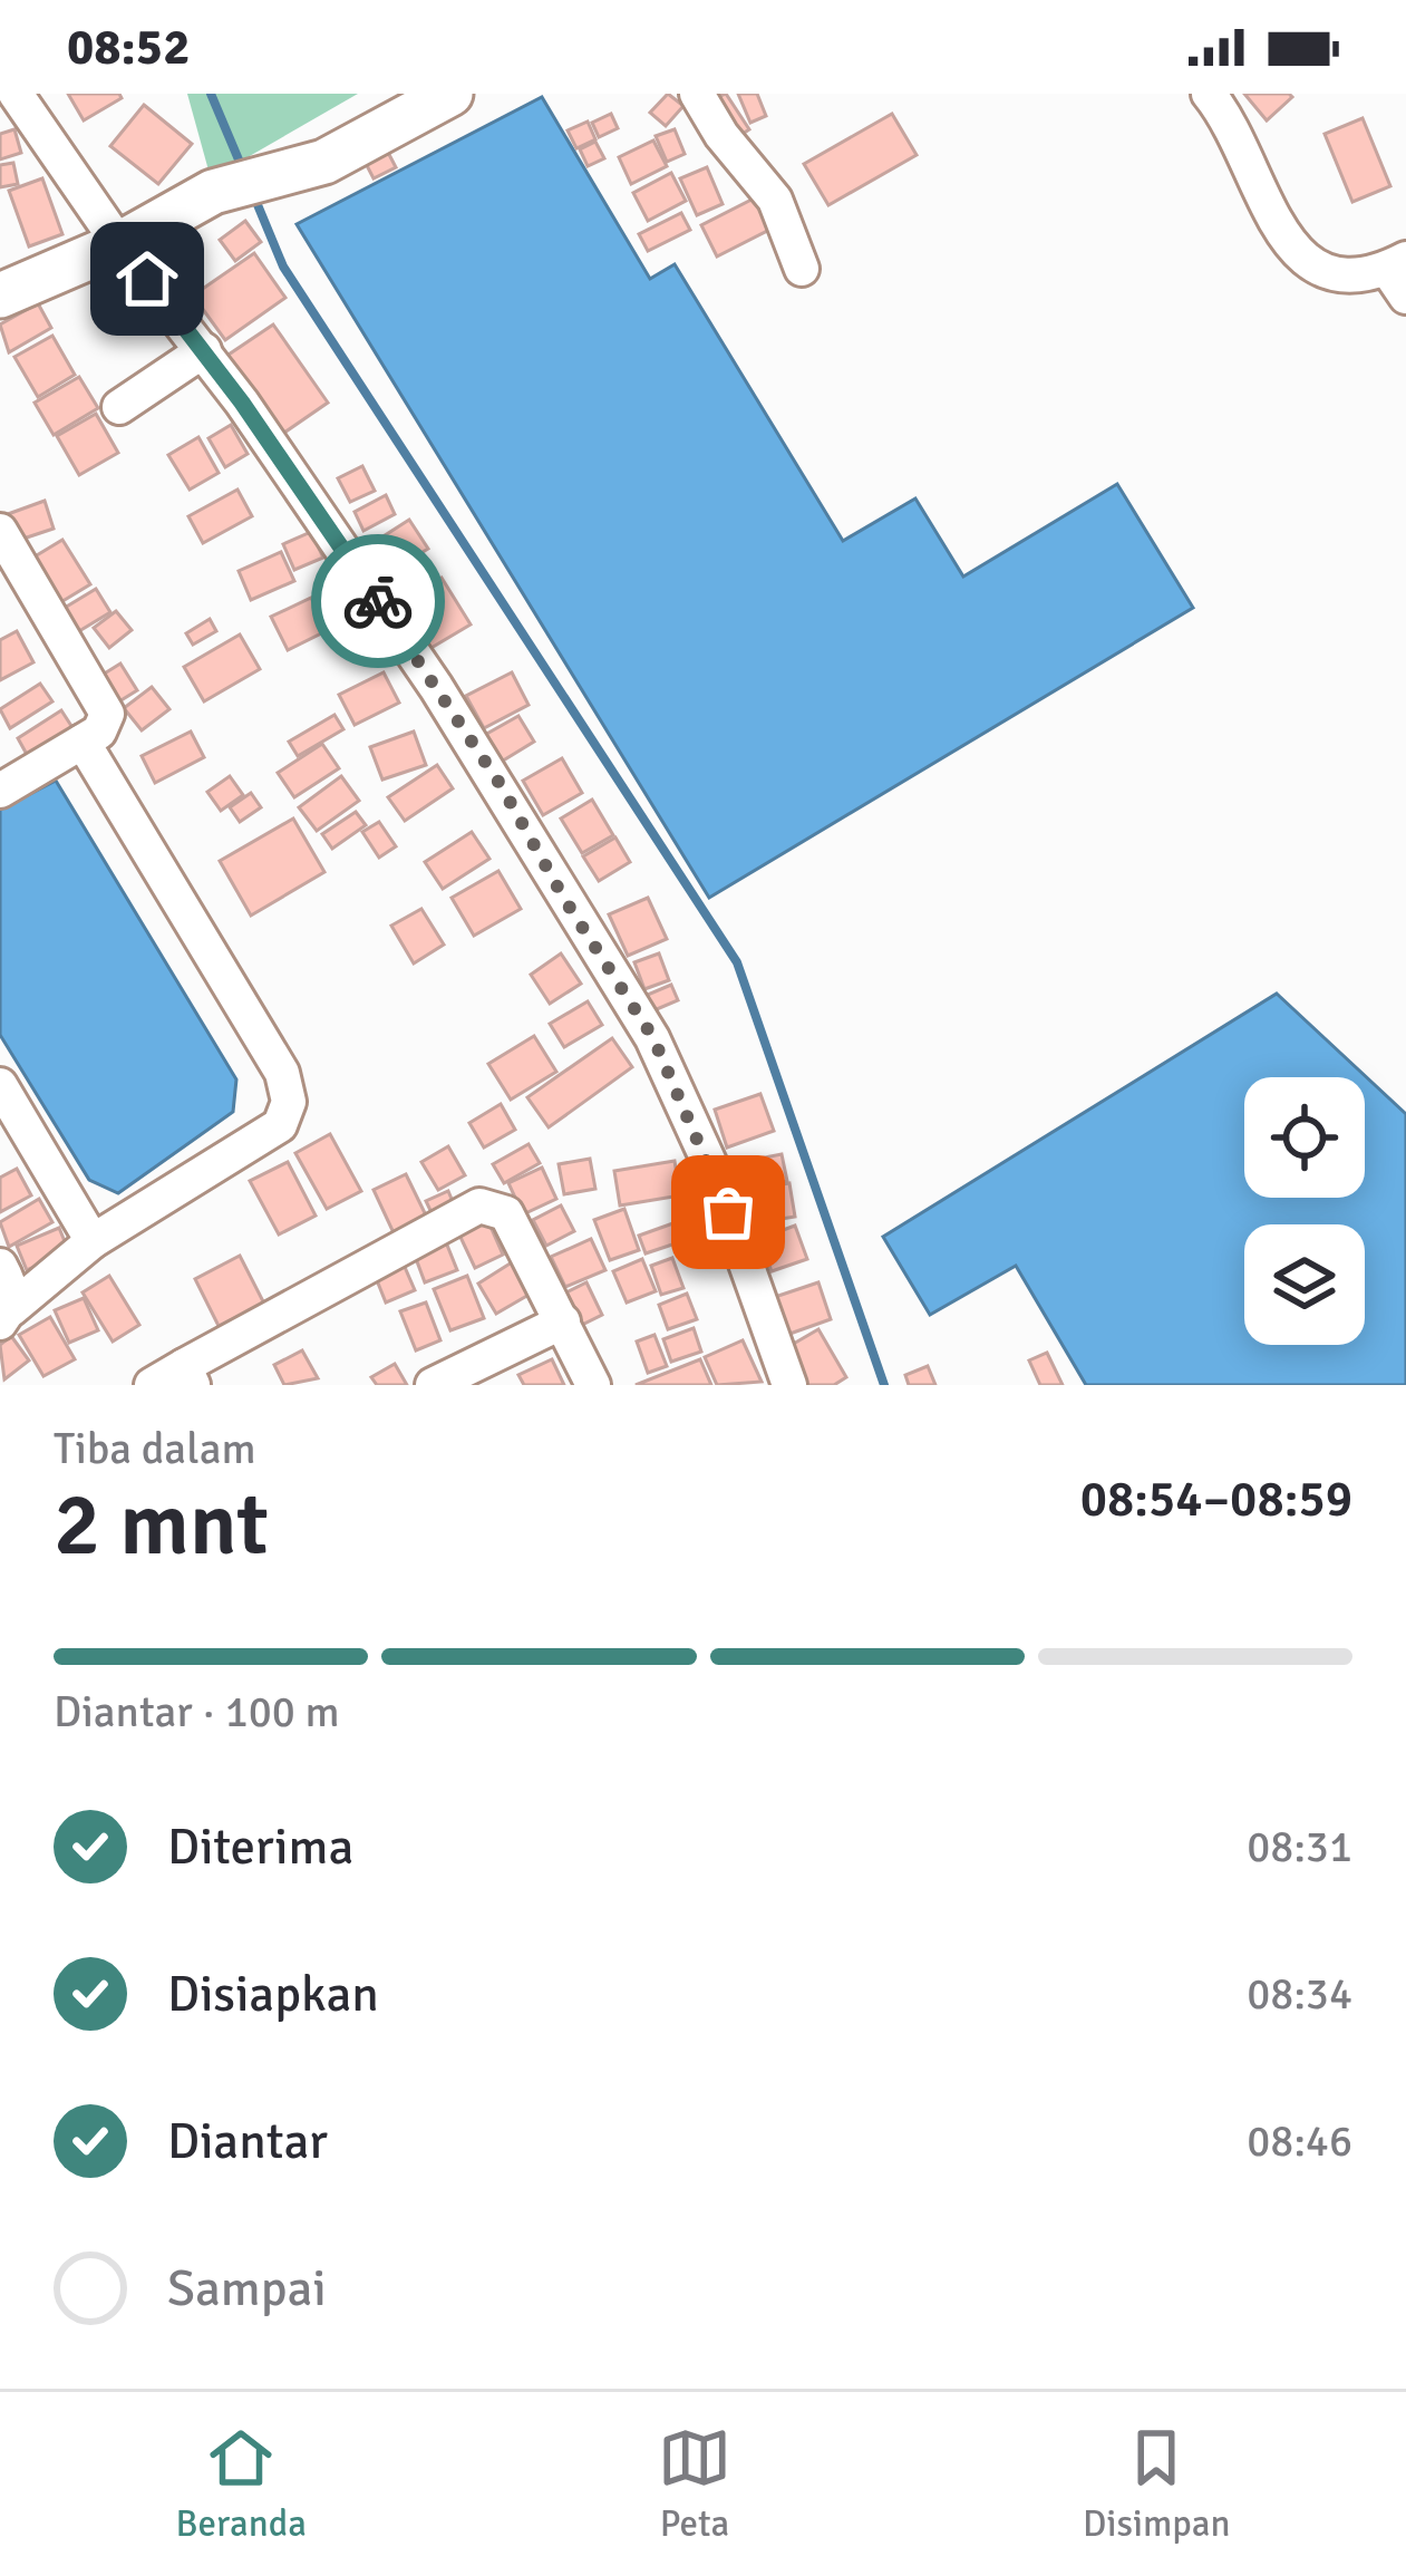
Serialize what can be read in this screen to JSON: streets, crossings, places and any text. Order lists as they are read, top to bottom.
{
  "page": {
    "status": "08:52",
    "heading": ["2 mnt", "Tiba dalam", "08:54–08:59"],
    "bar": "Diantar · 100 m",
    "list": [
      ["Diterima", "08:31"],
      ["Disiapkan", "08:34"],
      ["Diantar", "08:46"],
      "Sampai"
    ],
    "tabs": ["Beranda", "Peta", "Disimpan"]
  }
}
